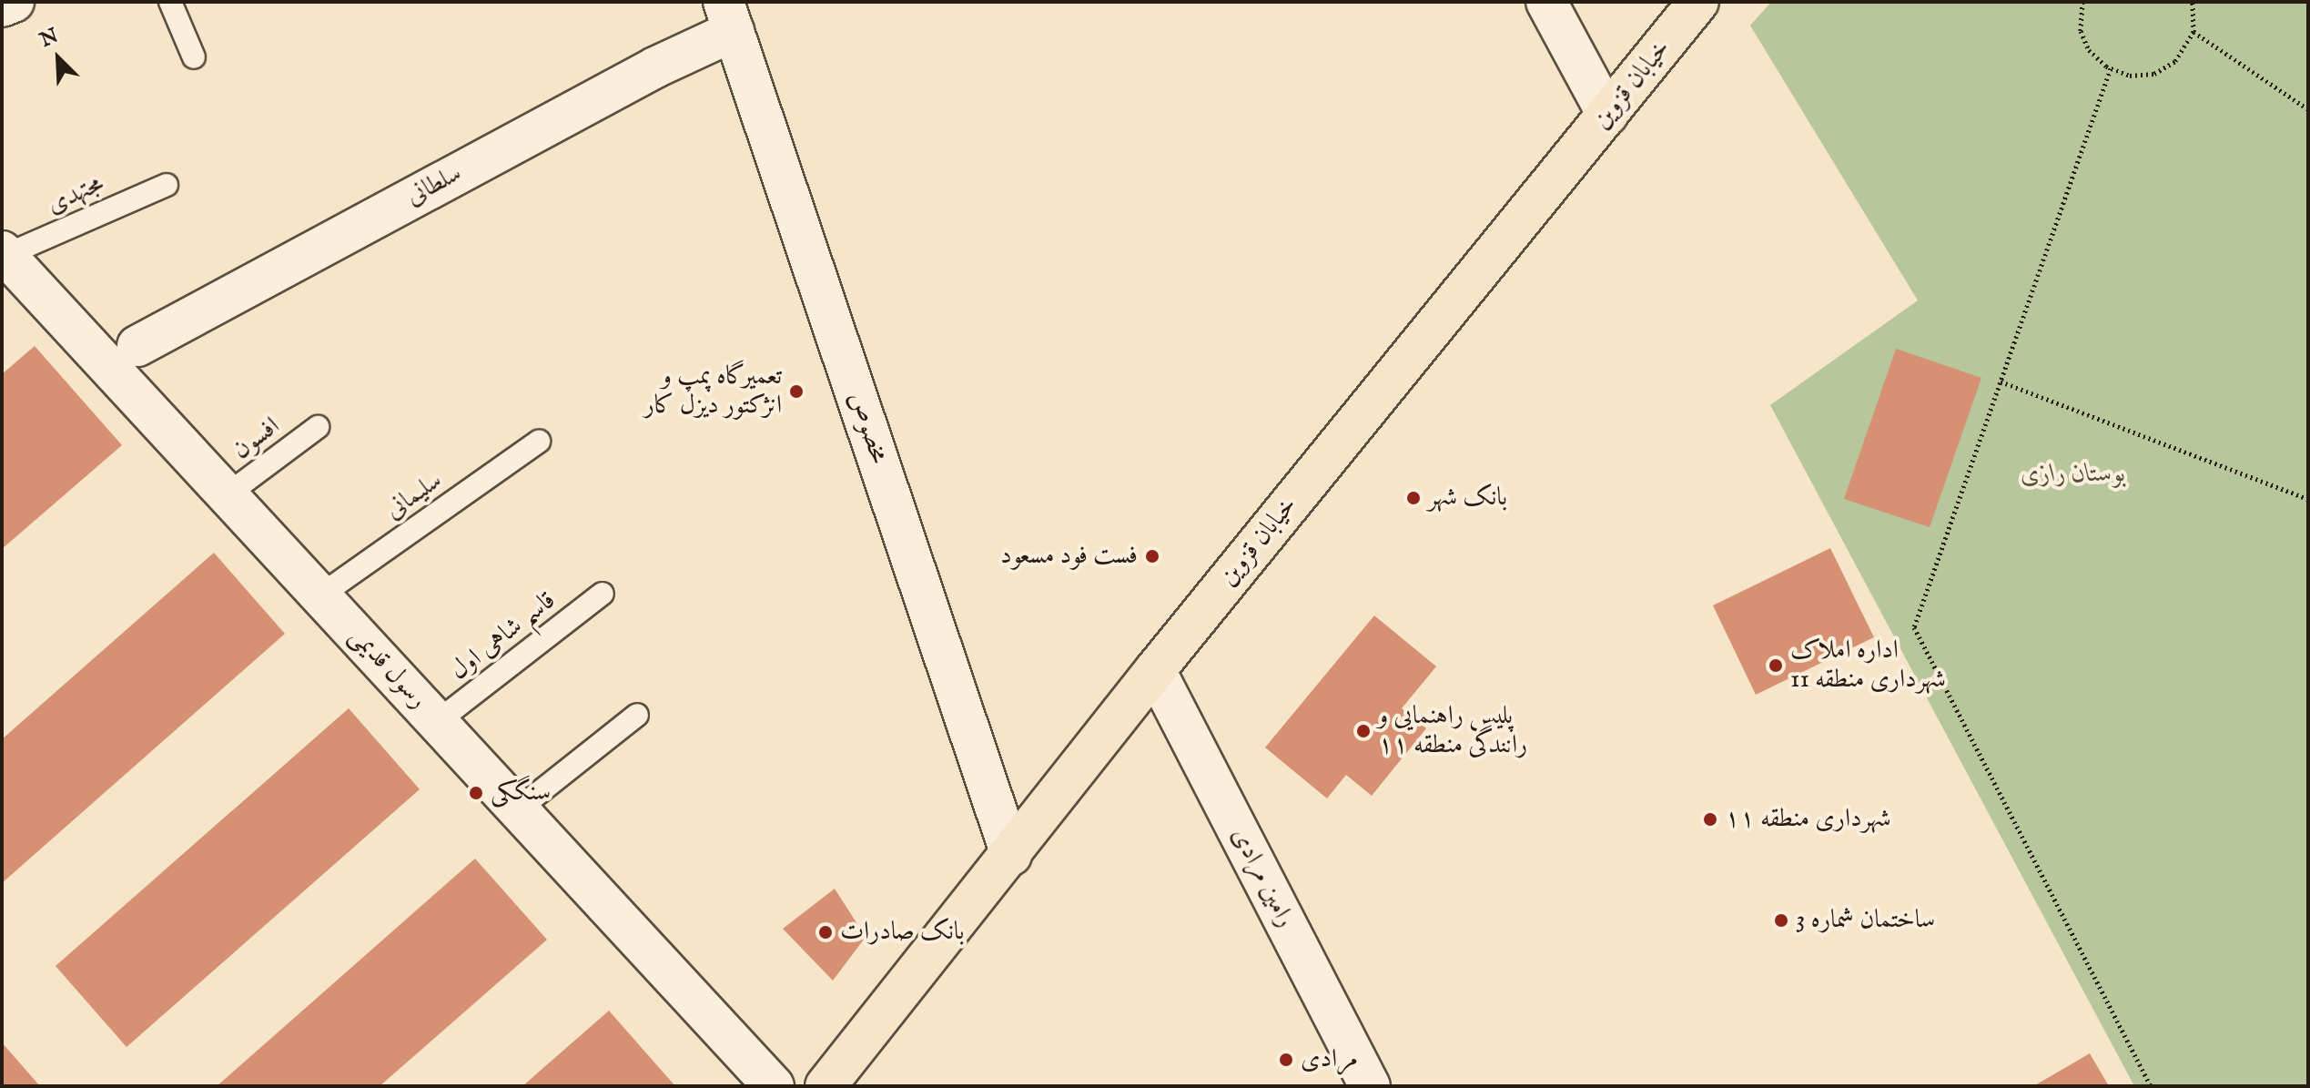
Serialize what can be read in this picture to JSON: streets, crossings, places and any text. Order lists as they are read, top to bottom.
{
  "streets": {
    "main road": ["خیابان قزوین"],
    "street": [
      "سلطانی",
      "مخصوص",
      "رسول قدیمی",
      "رامین مرادی"
    ],
    "lane": [
      "مجتهدی",
      "افسون",
      "سلیمانی",
      "قاسم شاهی اول"
    ]
  },
  "crossings": [
    ["خیابان قزوین", "مخصوص"],
    ["خیابان قزوین", "رامین مرادی"],
    ["سلطانی", "مخصوص"],
    ["مجتهدی", "رسول قدیمی"],
    ["افسون", "رسول قدیمی"],
    ["سلیمانی", "رسول قدیمی"],
    ["قاسم شاهی اول", "رسول قدیمی"]
  ],
  "parks": ["بوستان رازی"],
  "places": [
    "تعمیرگاه پمپ و انژکتور دیزل کار",
    "بانک شهر",
    "فست فود مسعود",
    "اداره املاک شهرداری منطقه 11",
    "پلیس راهنمایی و رانندگی منطقه ۱۱",
    "سنگکی",
    "شهرداری منطقه ۱۱",
    "ساختمان شماره 3",
    "بانک صادرات",
    "مرادی"
  ],
  "north": "top left"
}
